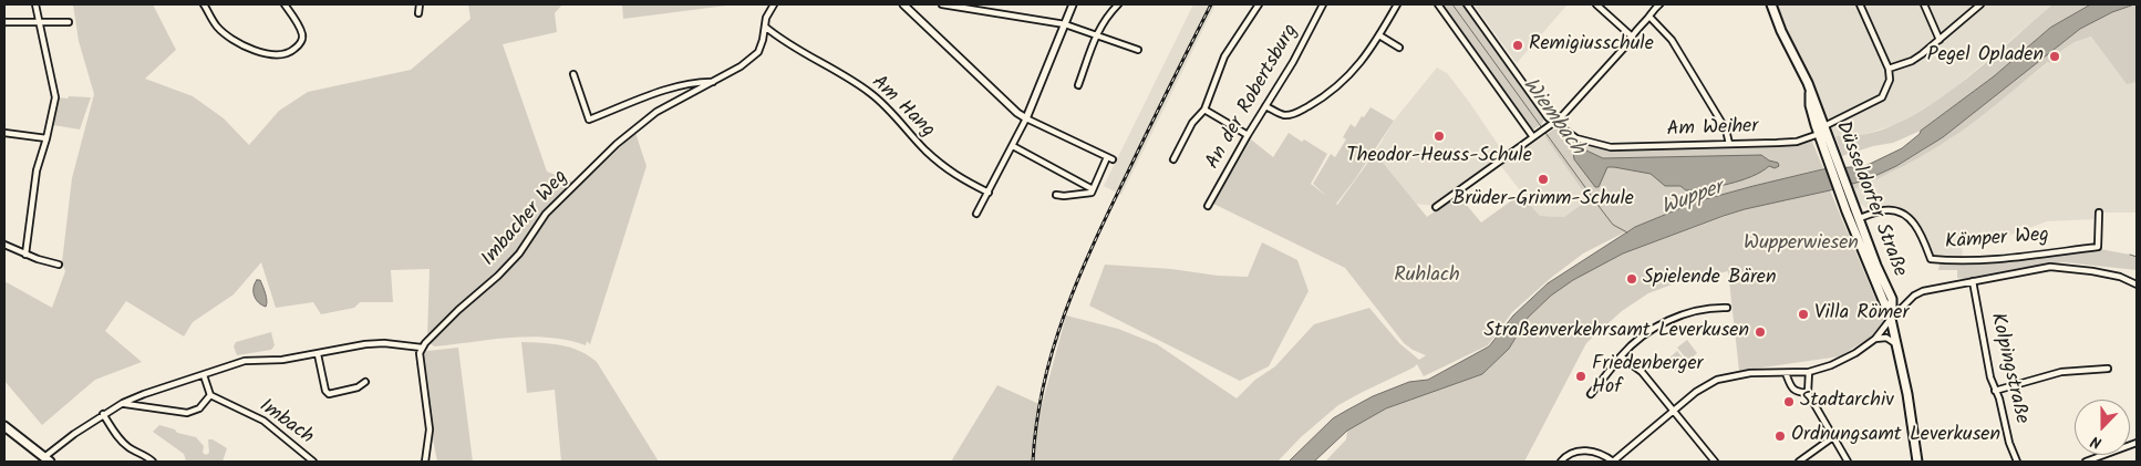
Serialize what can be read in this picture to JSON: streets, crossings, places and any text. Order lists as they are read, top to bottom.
{
  "streets": {
    "main road": ["Düsseldorfer Straße"],
    "street": [
      "An der Robertsburg",
      "Am Hang",
      "Am Weiher",
      "Imbacher Weg",
      "Kämper Weg",
      "Kolpingstraße",
      "Imbach"
    ]
  },
  "crossings": [
    ["Am Hang", "Imbacher Weg"],
    ["Am Weiher", "Düsseldorfer Straße"],
    ["Düsseldorfer Straße", "Kämper Weg"]
  ],
  "water": ["Wiembach", "Wupper"],
  "parks": ["Wupperwiesen", "Ruhlach"],
  "places": [
    "Remigiusschule",
    "Pegel Opladen",
    "Theodor-Heuss-Schule",
    "Brüder-Grimm-Schule",
    "Spielende Bären",
    "Villa Römer",
    "Straßenverkehrsamt Leverkusen",
    "Friedenberger Hof",
    "Stadtarchiv",
    "Ordnungsamt Leverkusen"
  ],
  "north": "bottom"
}
